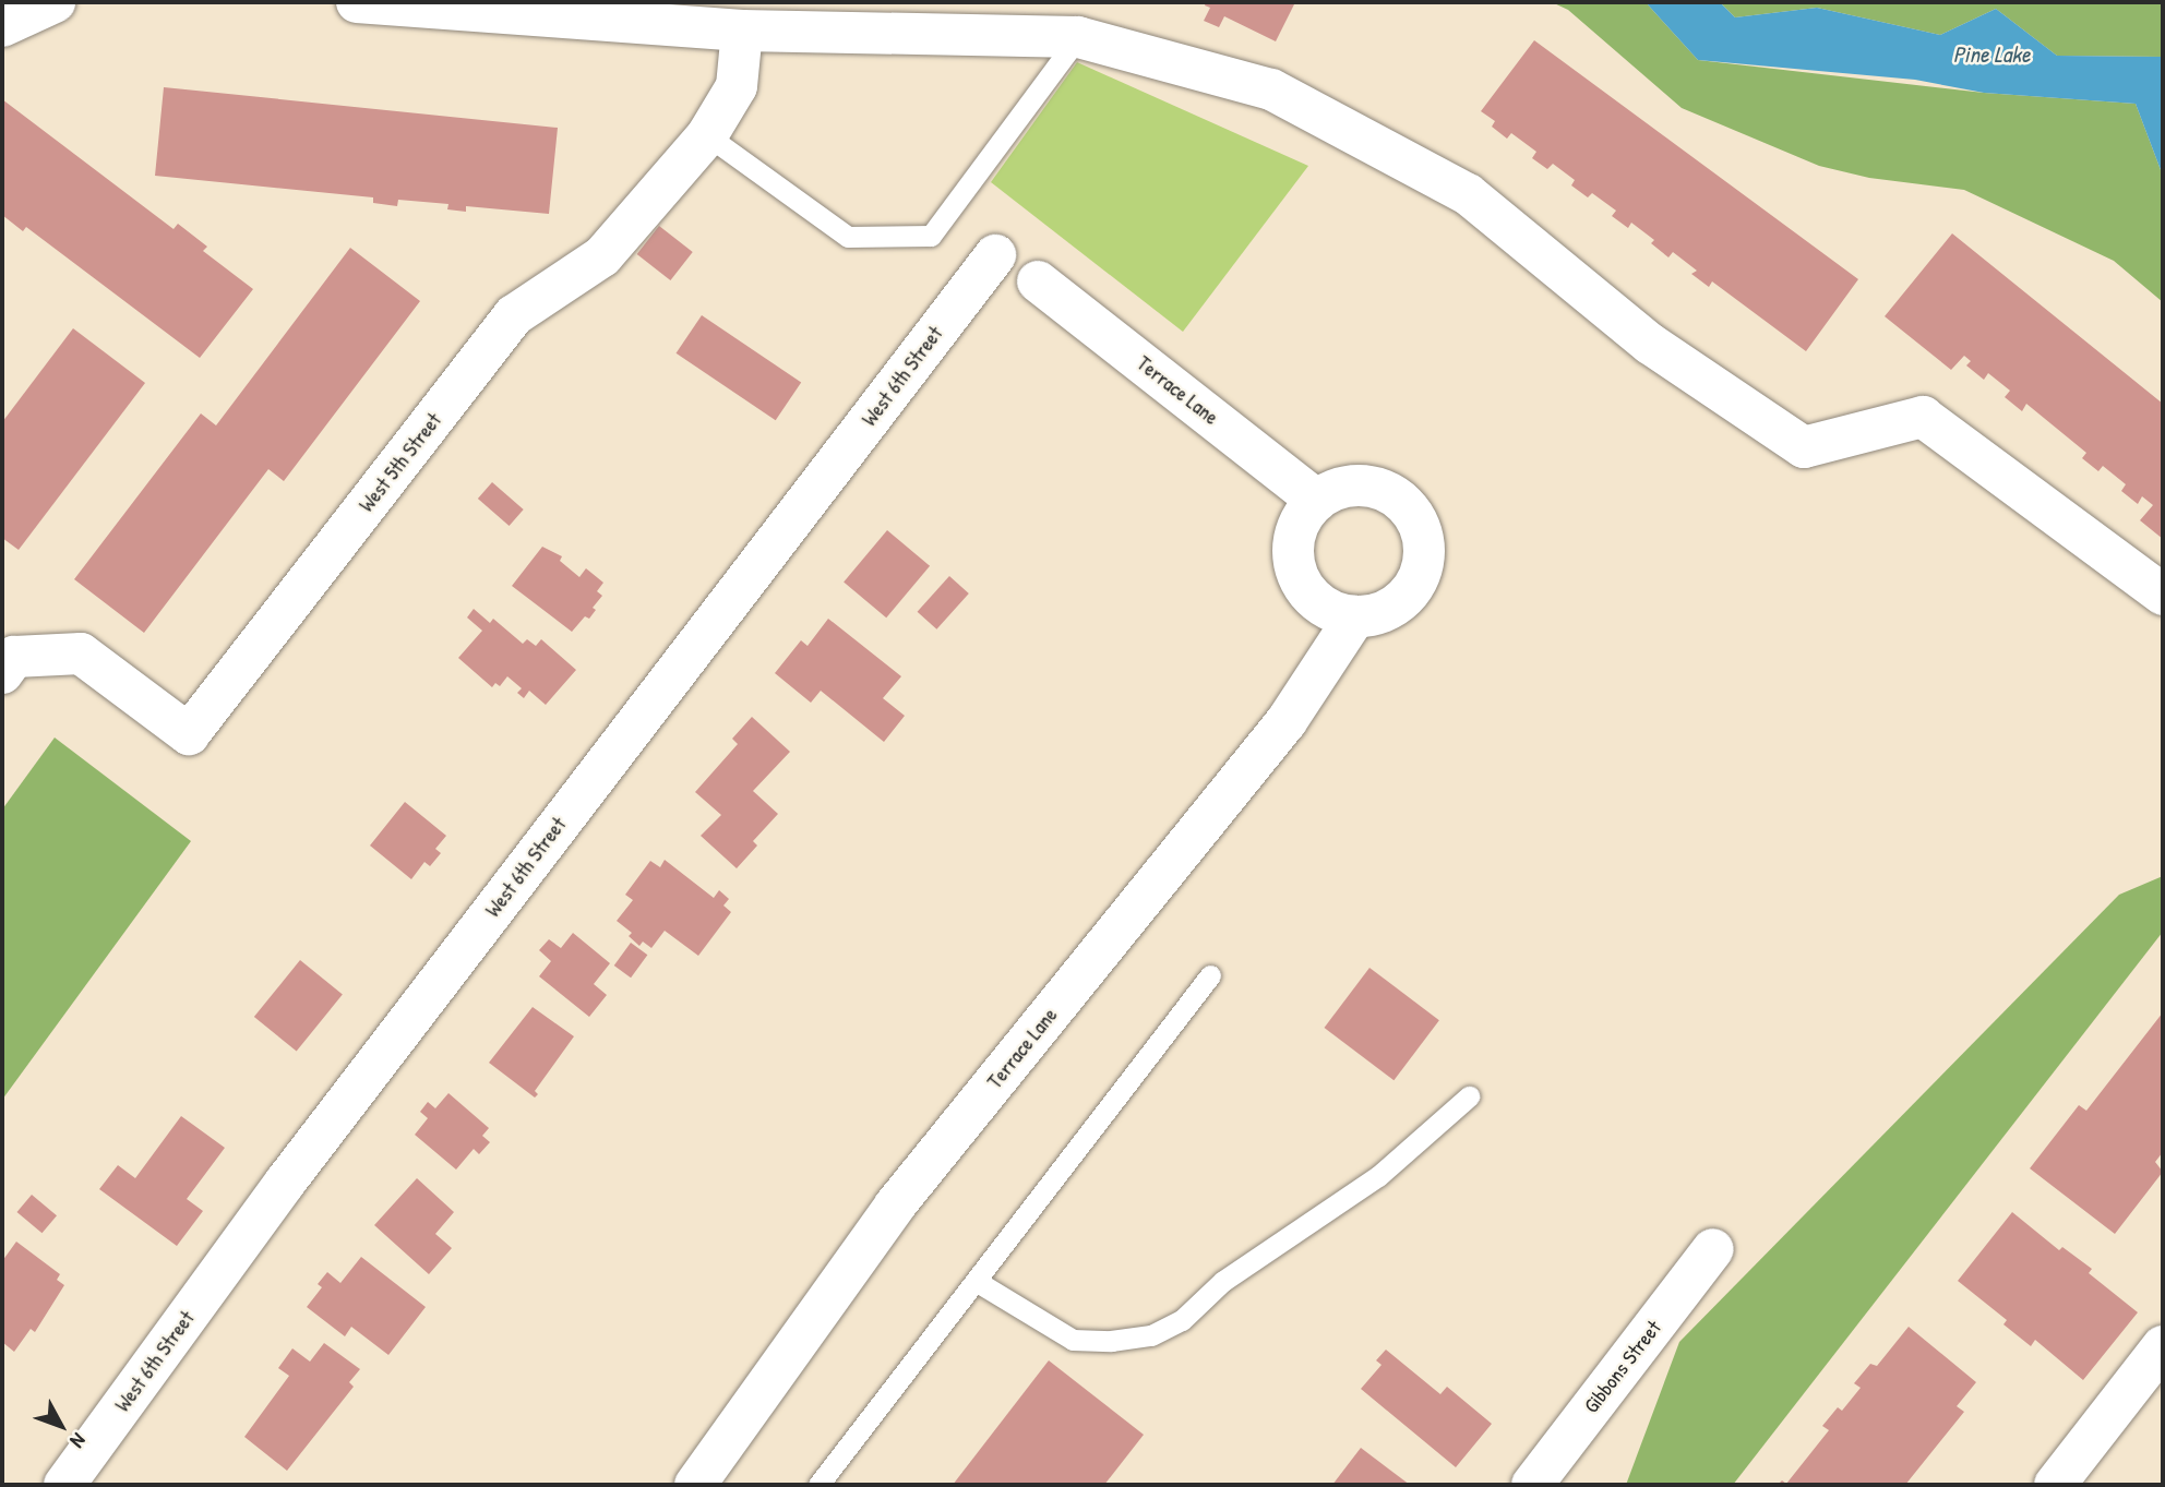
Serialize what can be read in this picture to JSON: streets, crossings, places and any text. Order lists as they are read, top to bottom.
{
  "streets": {
    "street": [
      "West 6th Street",
      "Terrace Lane",
      "West 5th Street",
      "Gibbons Street"
    ]
  },
  "water": ["Pine Lake"],
  "north": "bottom right"
}
